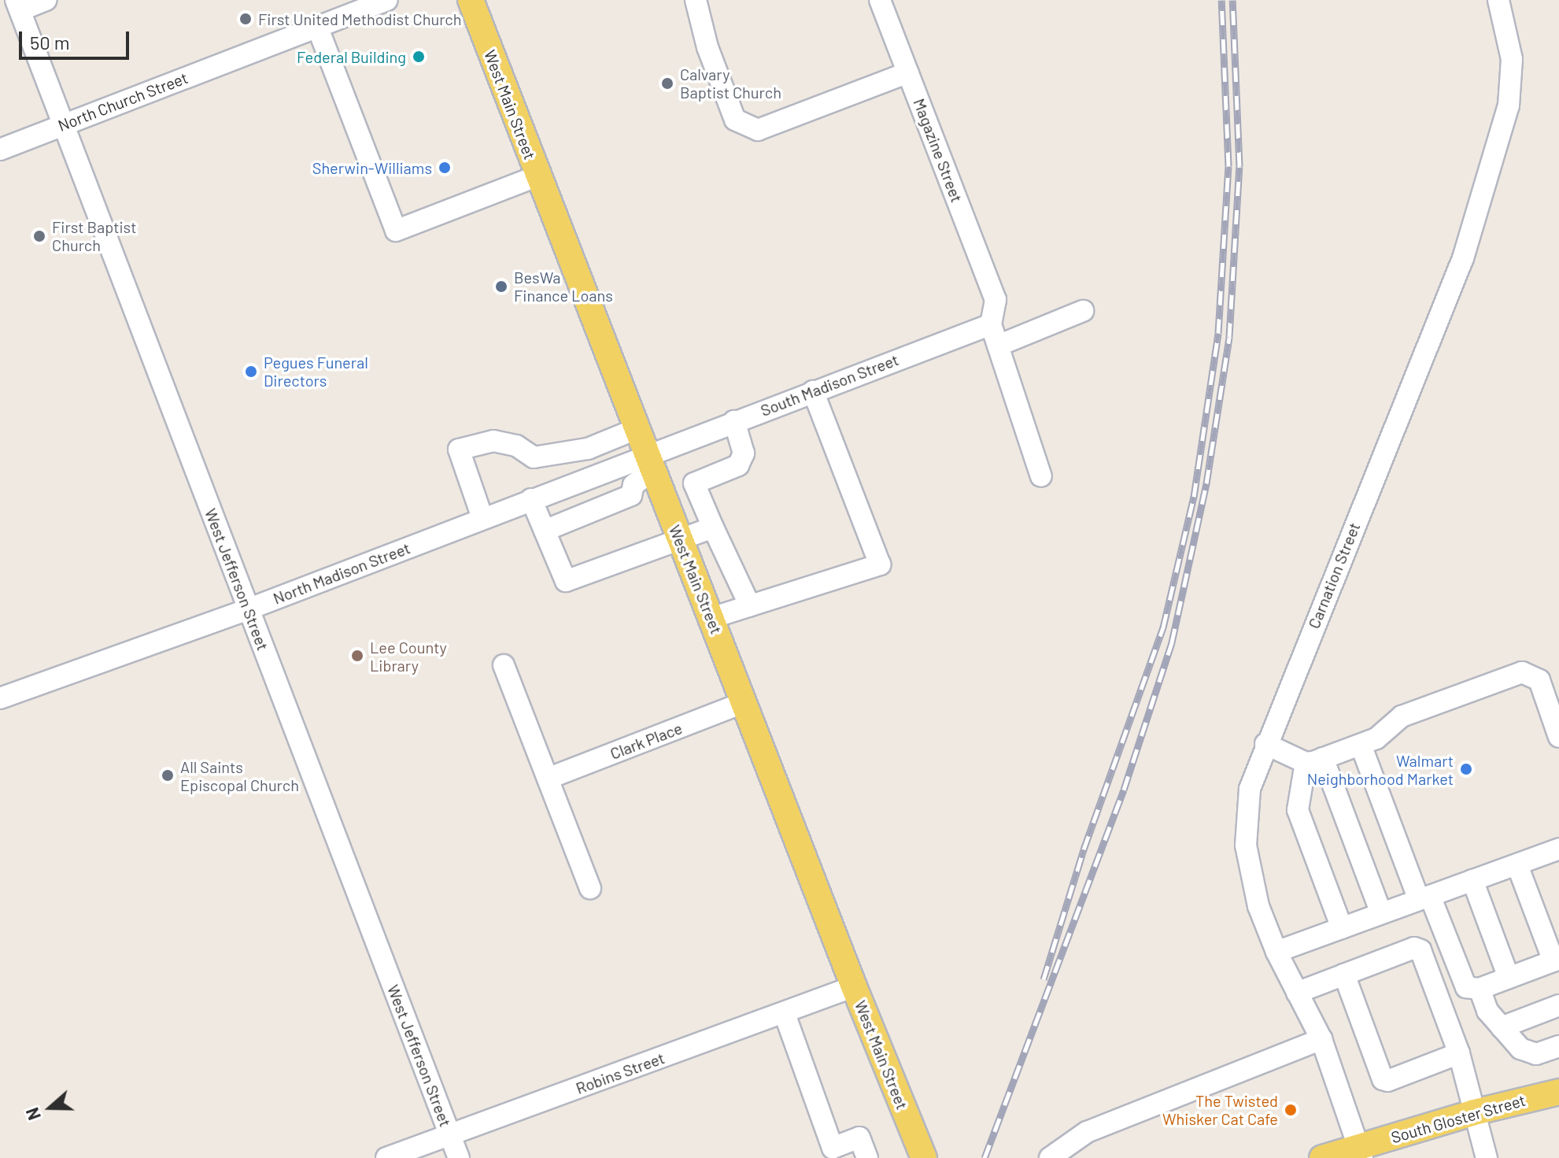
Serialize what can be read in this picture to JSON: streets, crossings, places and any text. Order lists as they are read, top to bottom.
{
  "streets": {
    "main road": ["West Main Street", "South Gloster Street"],
    "street": [
      "North Church Street",
      "Magazine Street",
      "South Madison Street",
      "North Madison Street",
      "Carnation Street",
      "West Jefferson Street",
      "Clark Place",
      "Robins Street"
    ]
  },
  "crossings": [
    ["North Church Street", "West Jefferson Street"],
    ["West Main Street", "South Madison Street"],
    ["West Main Street", "North Madison Street"],
    ["West Main Street", "Clark Place"],
    ["West Main Street", "Robins Street"],
    ["Magazine Street", "South Madison Street"],
    ["South Madison Street", "North Madison Street"],
    ["North Madison Street", "West Jefferson Street"],
    ["Carnation Street", "South Gloster Street"],
    ["West Jefferson Street", "Robins Street"]
  ],
  "places": [
    "First United Methodist Church",
    "Federal Building",
    "Calvary Baptist Church",
    "Sherwin-Williams",
    "First Baptist Church",
    "BesWa Finance Loans",
    "Pegues Funeral Directors",
    "Lee County Library",
    "Walmart Neighborhood Market",
    "All Saints Episcopal Church",
    "The Twisted Whisker Cat Cafe"
  ],
  "scale_bar": "50 m",
  "north": "left"
}
